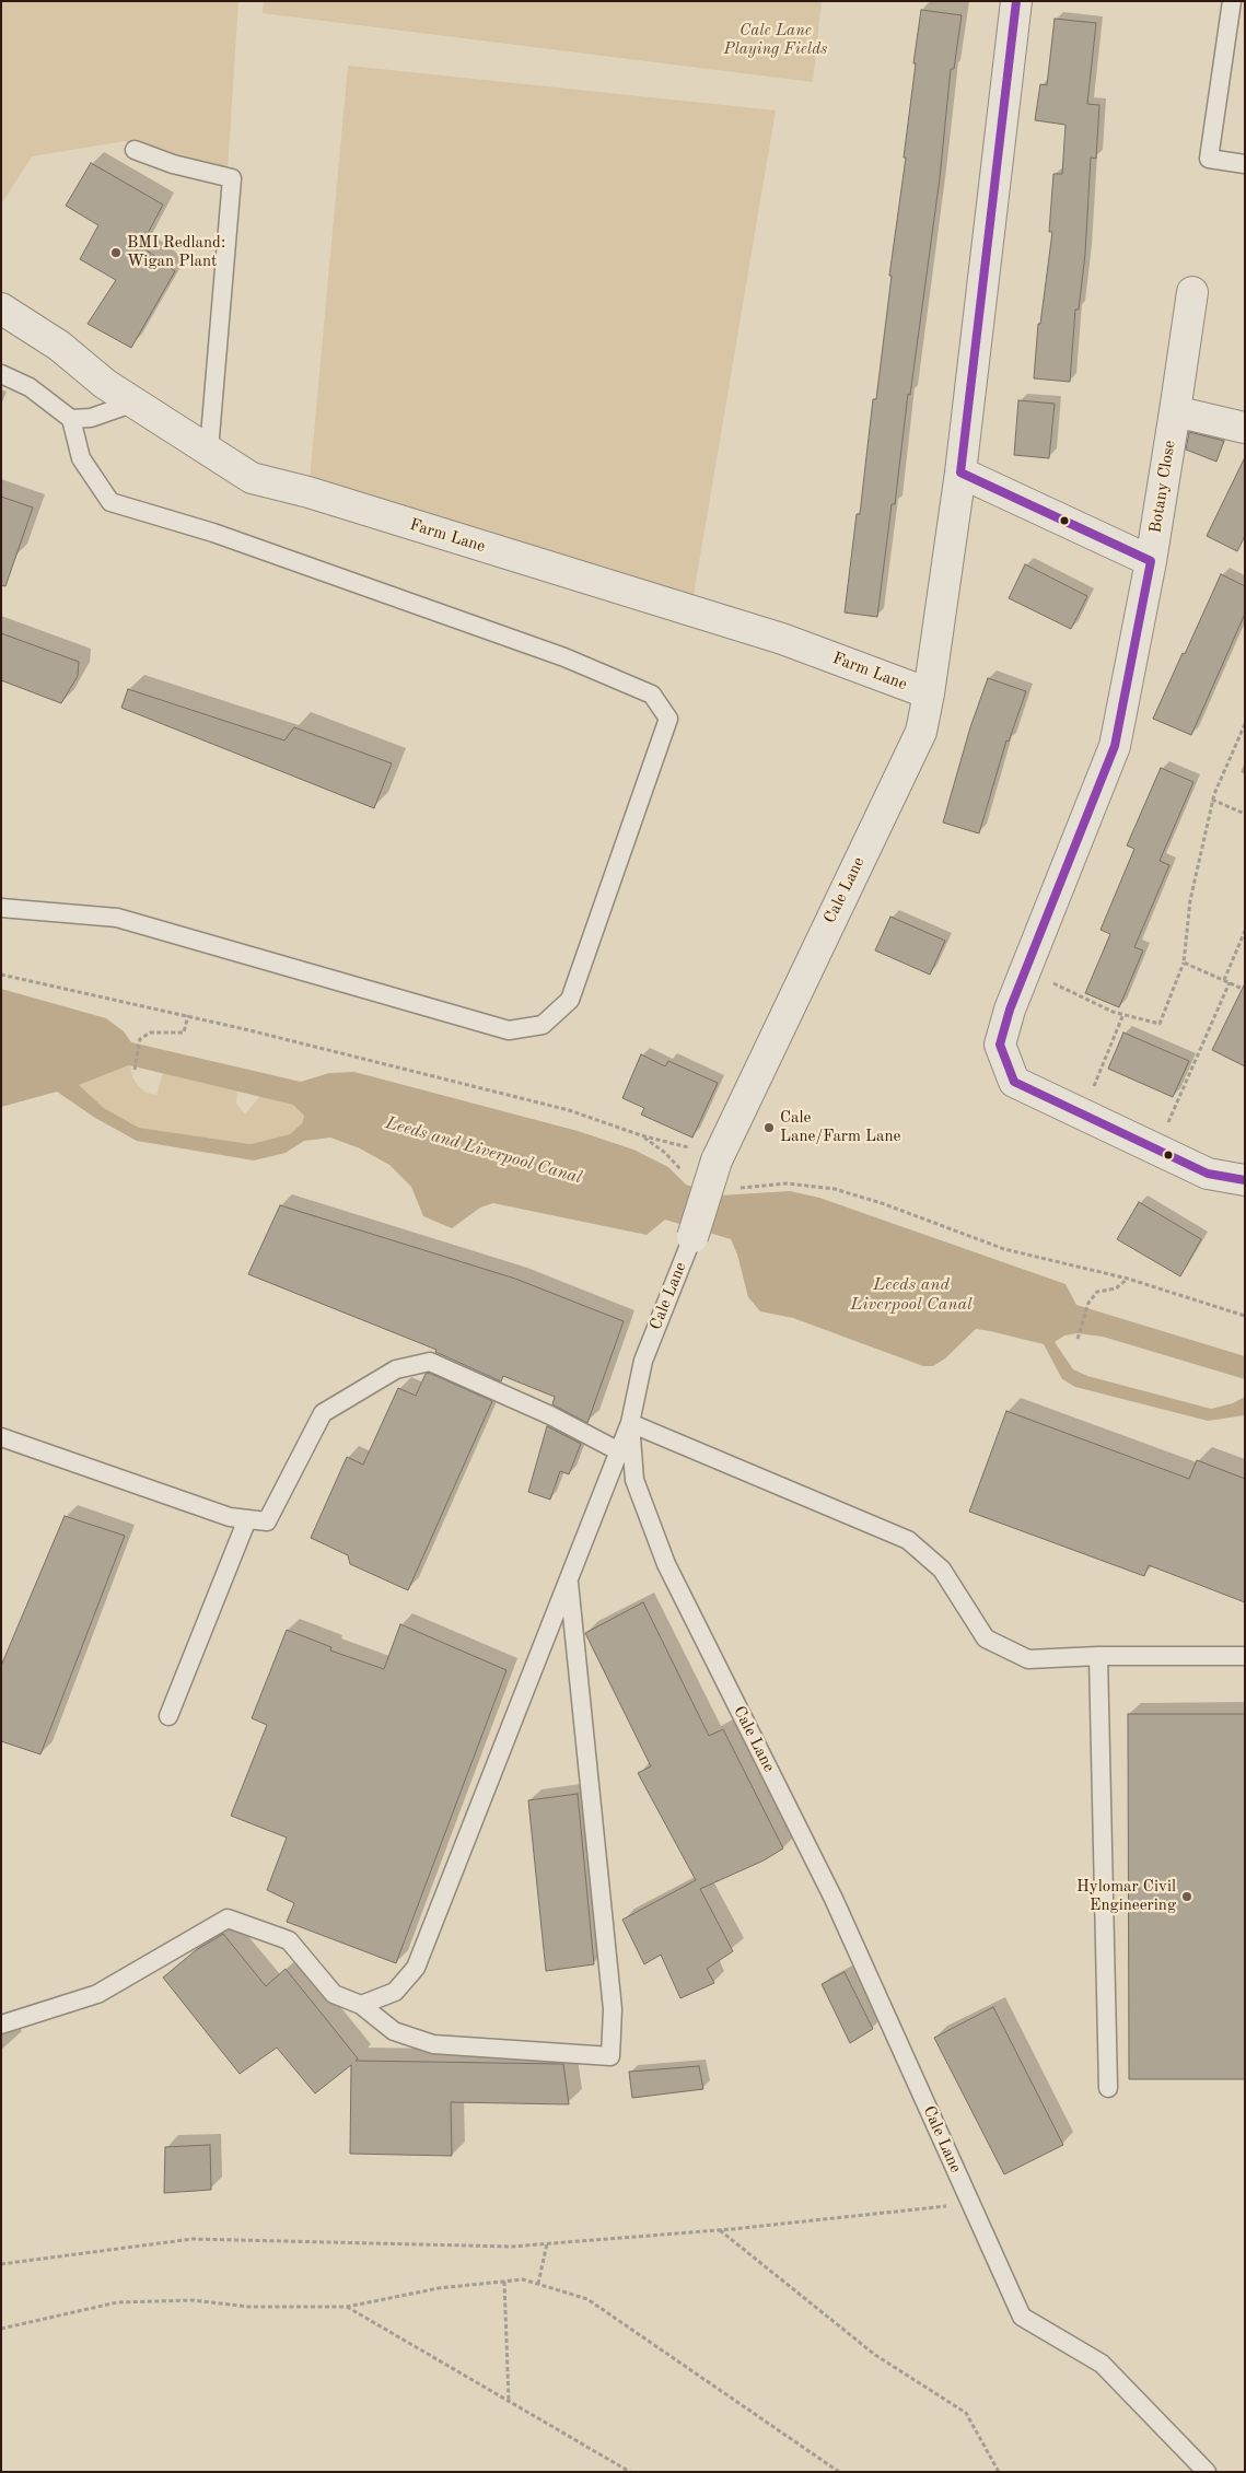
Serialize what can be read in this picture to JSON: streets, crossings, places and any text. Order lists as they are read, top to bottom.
{
  "streets": {
    "street": ["Botany Close", "Farm Lane", "Cale Lane"]
  },
  "crossings": [
    ["Farm Lane", "Cale Lane"]
  ],
  "water": ["Leeds and Liverpool Canal"],
  "parks": ["Cale Lane Playing Fields"],
  "places": ["BMI Redland: Wigan Plant", "Cale Lane/Farm Lane", "Hylomar Civil Engineering"]
}
